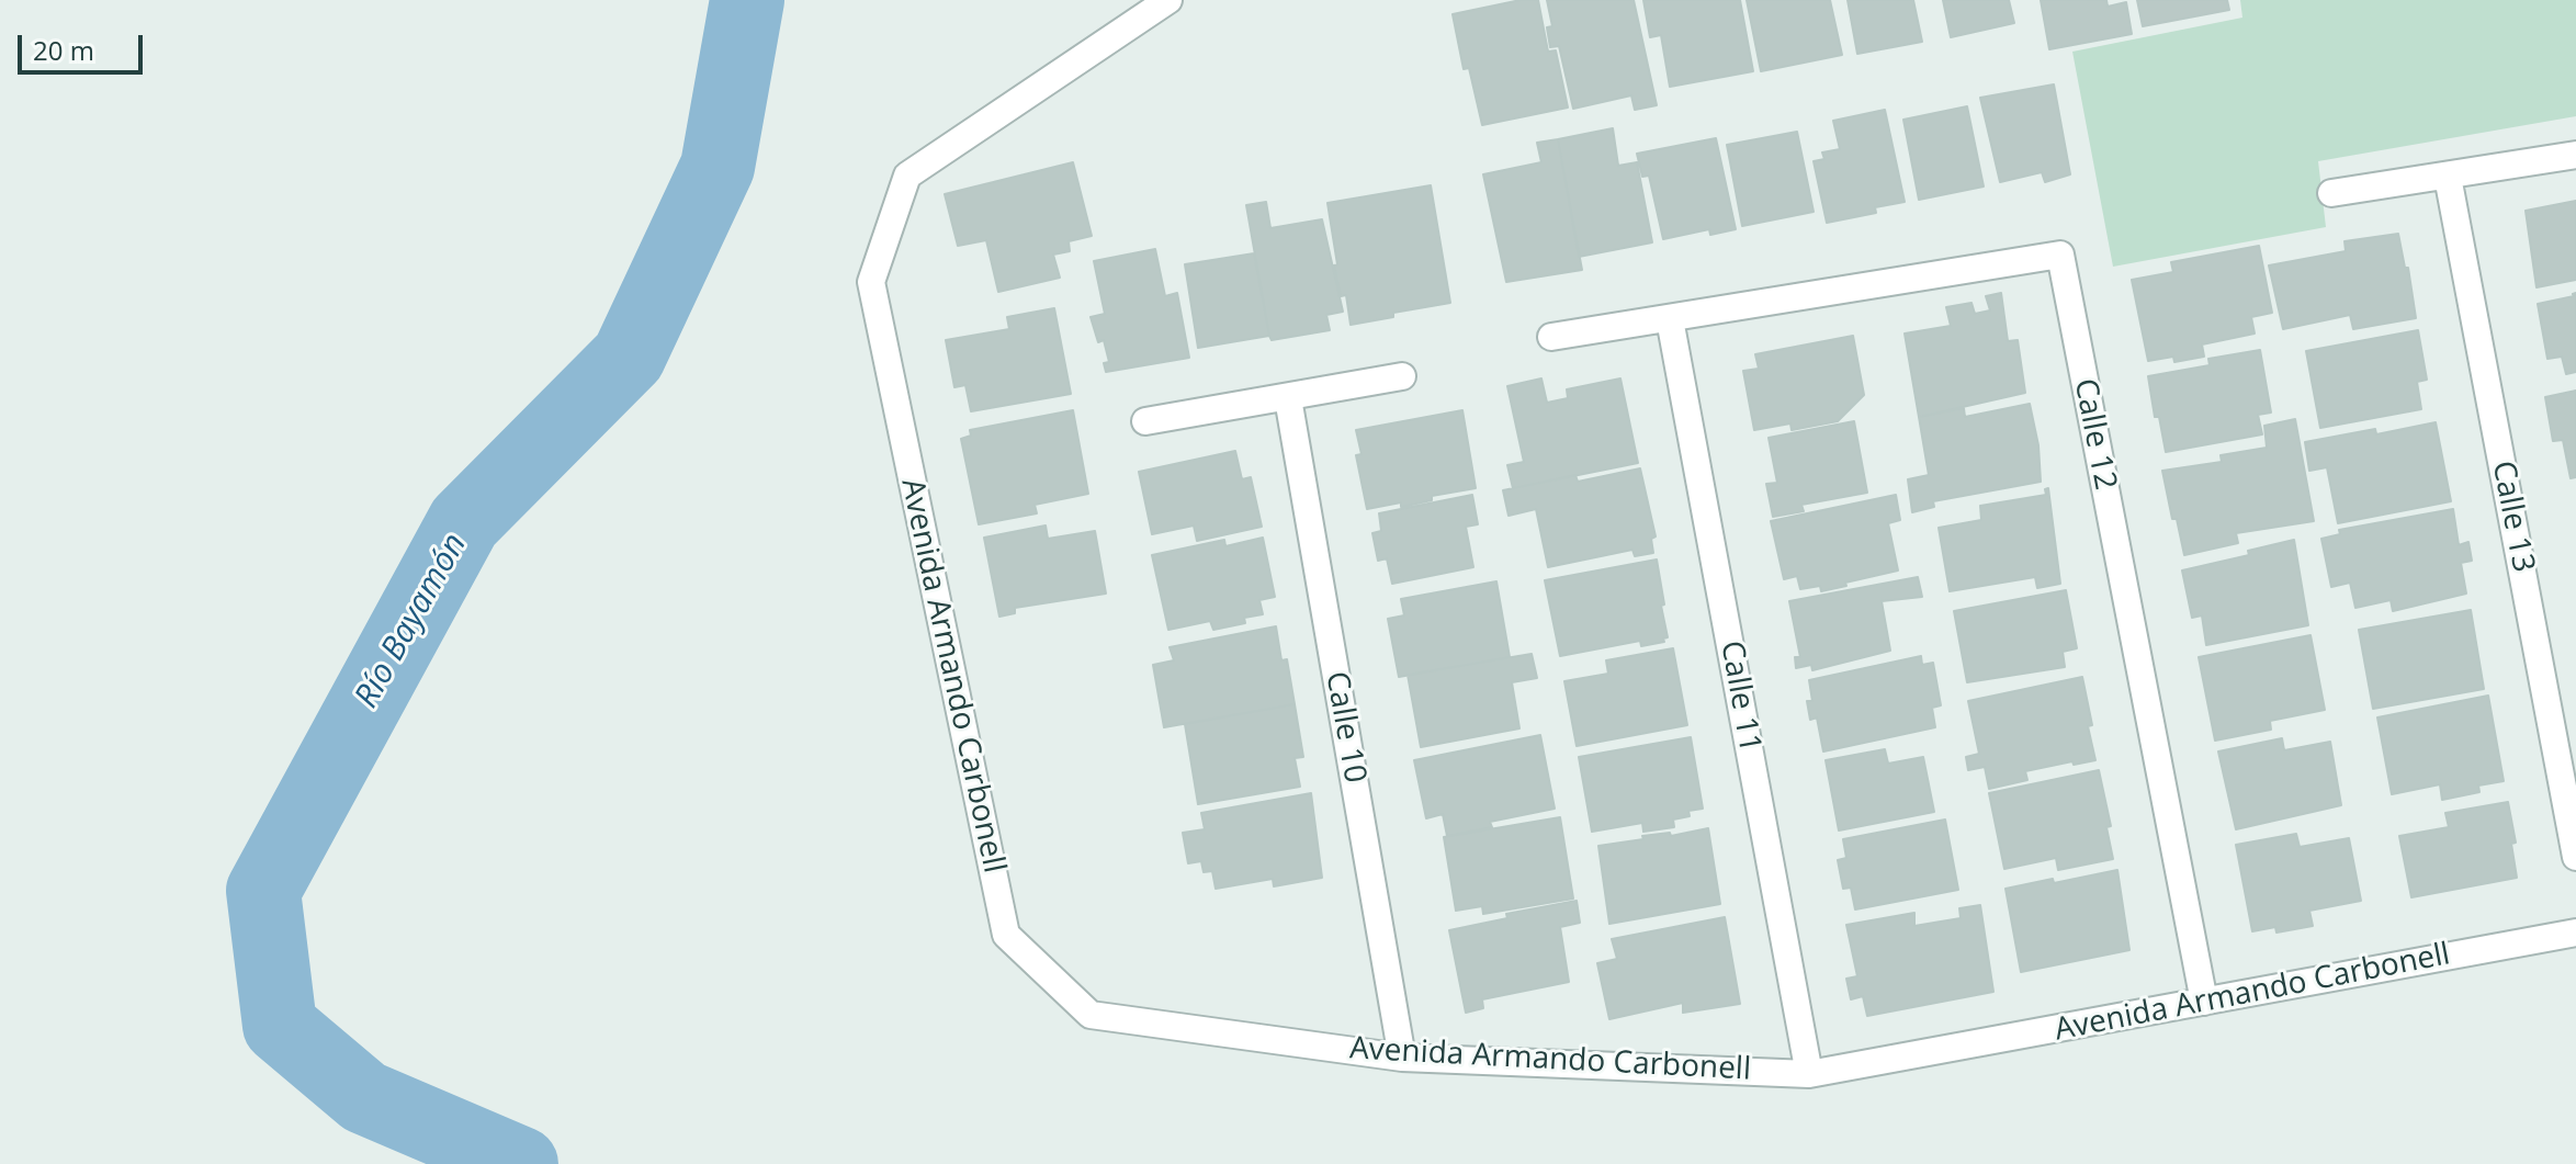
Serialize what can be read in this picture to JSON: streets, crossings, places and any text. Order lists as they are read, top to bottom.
{
  "streets": {
    "street": [
      "Calle 12",
      "Calle 13",
      "Avenida Armando Carbonell",
      "Calle 11",
      "Calle 10"
    ]
  },
  "crossings": [
    ["Calle 12", "Avenida Armando Carbonell"],
    ["Calle 12", "Calle 11"],
    ["Avenida Armando Carbonell", "Calle 11"],
    ["Avenida Armando Carbonell", "Calle 10"]
  ],
  "water": ["Río Bayamón"],
  "scale_bar": "20 m"
}
